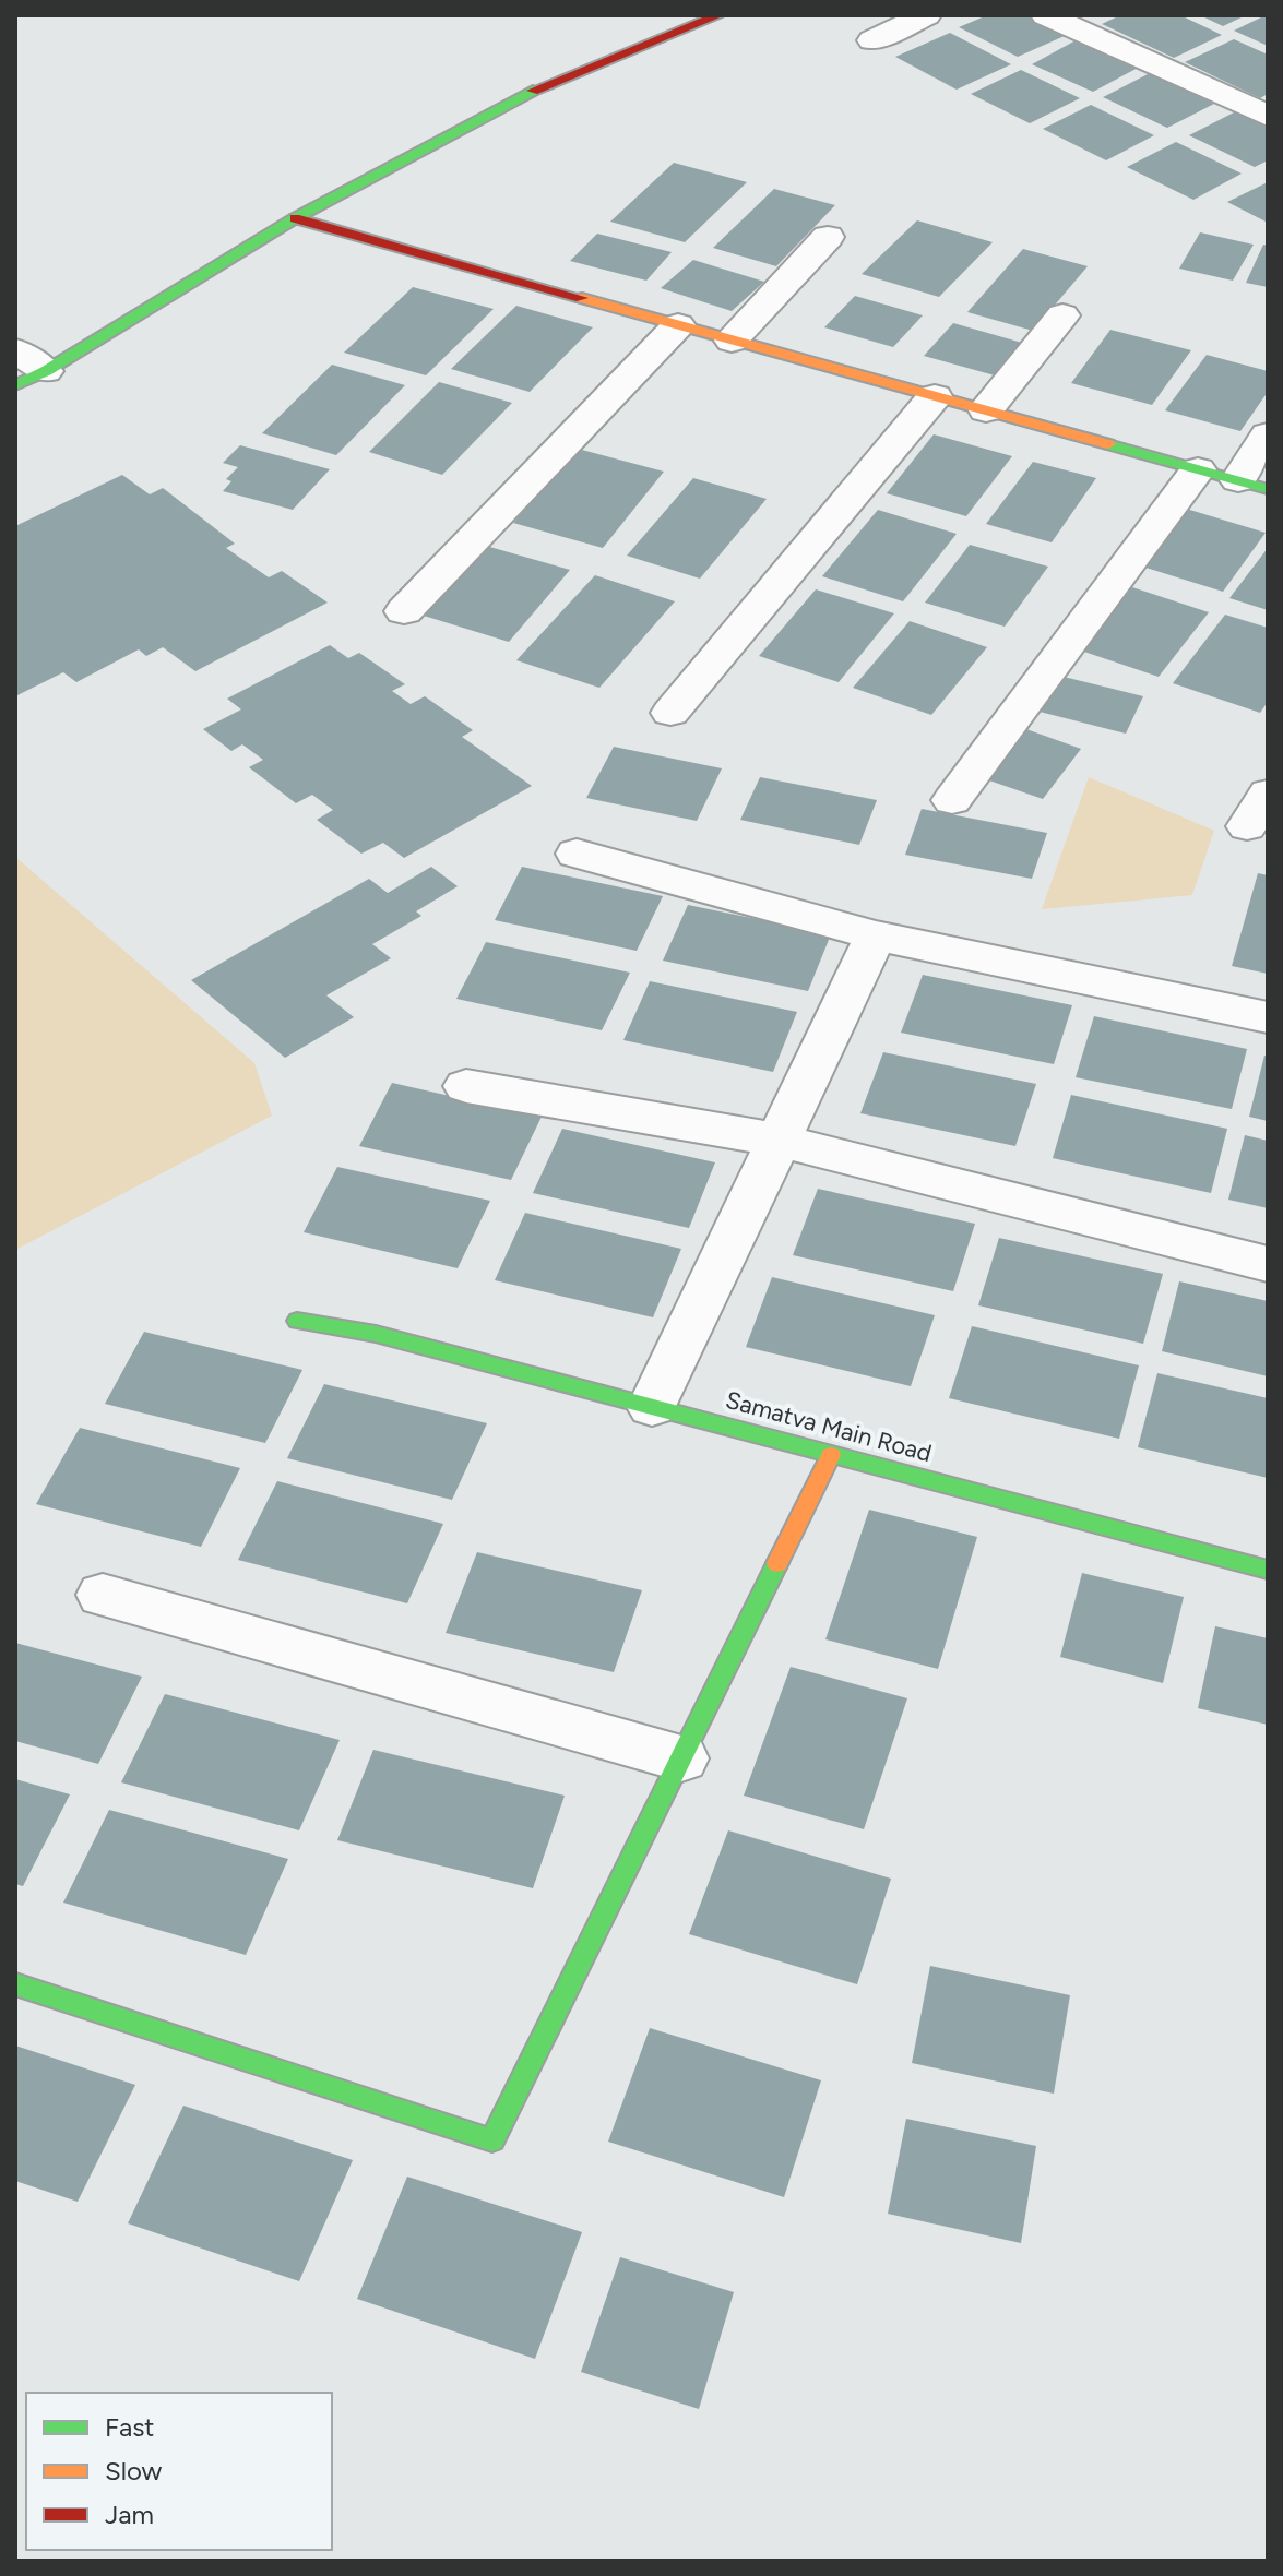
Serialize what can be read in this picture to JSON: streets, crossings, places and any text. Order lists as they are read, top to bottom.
{
  "streets": {
    "street": ["Samatva Main Road"]
  },
  "legend": ["Fast", "Slow", "Jam"]
}
